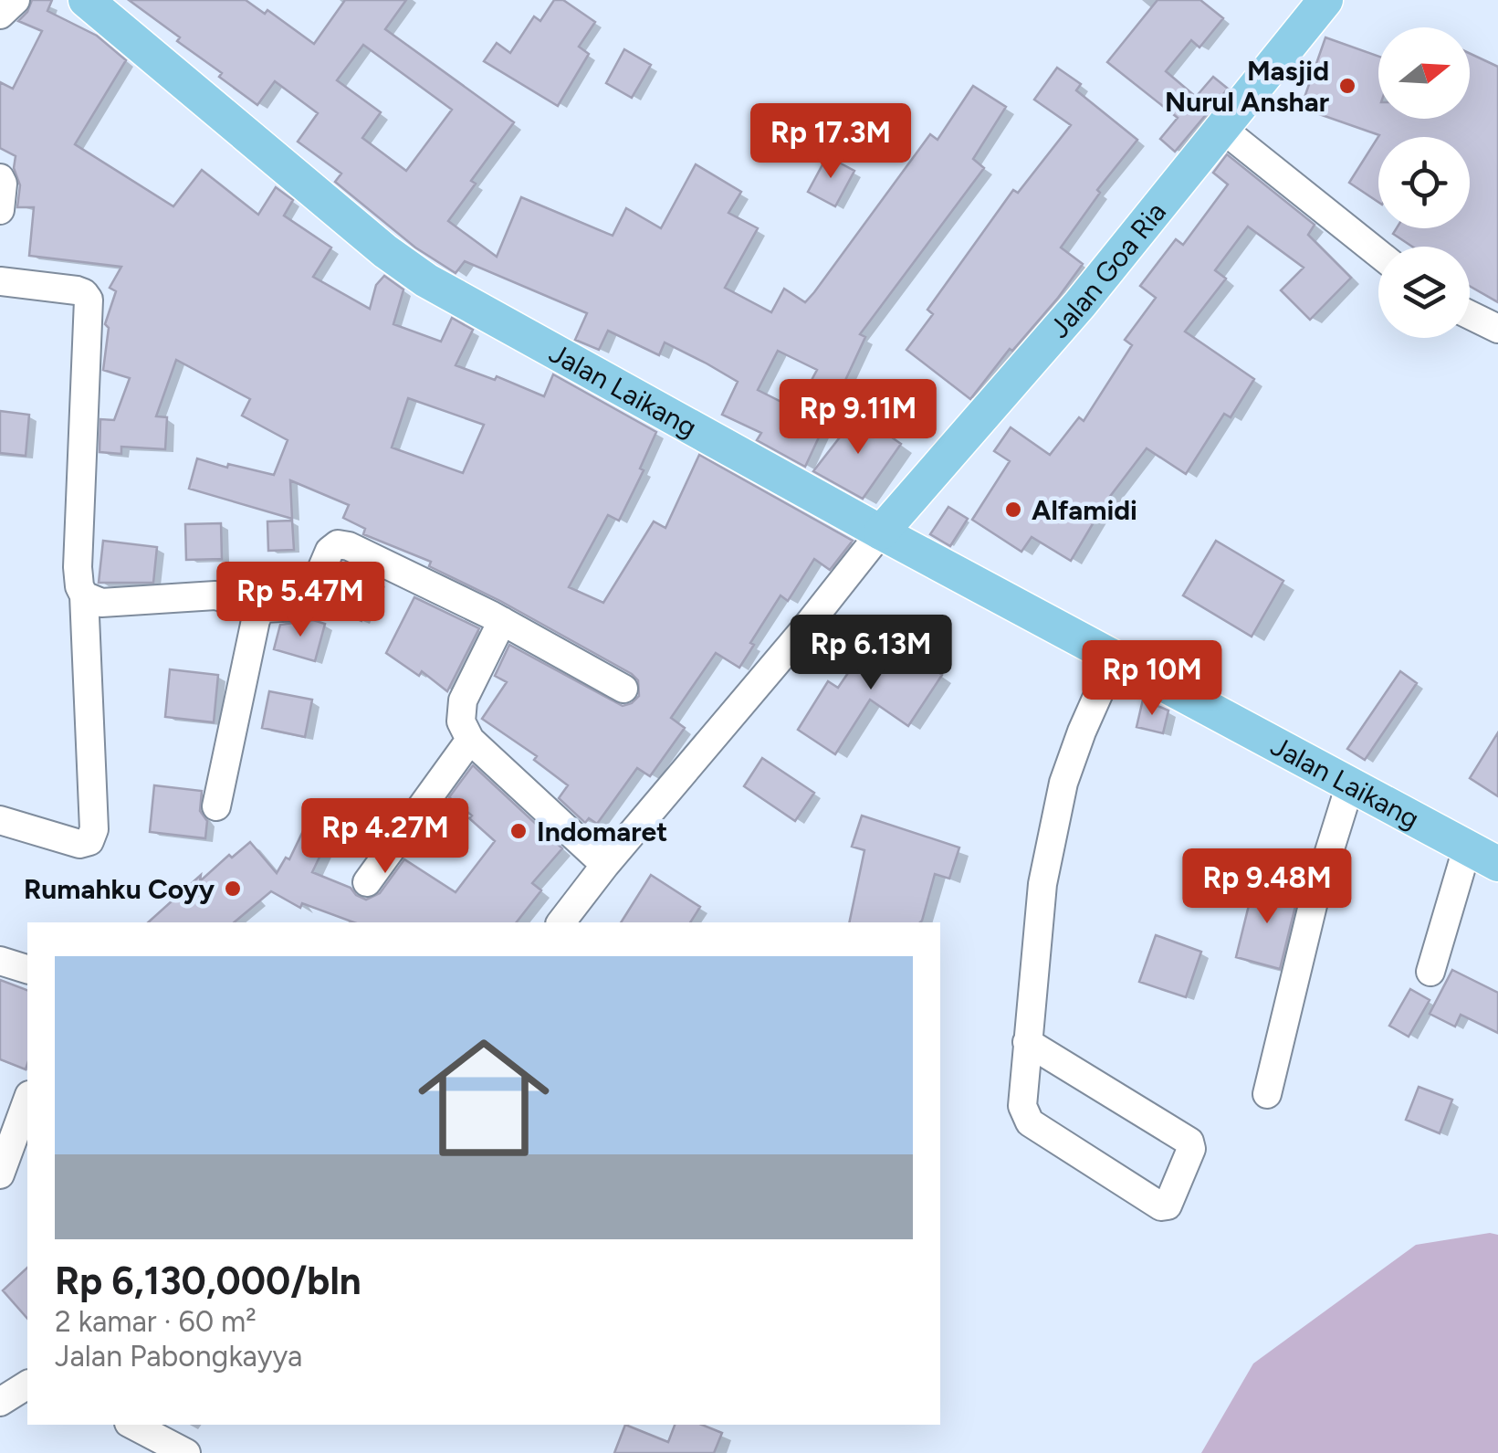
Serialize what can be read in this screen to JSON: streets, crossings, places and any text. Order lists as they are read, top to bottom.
{
  "streets": {
    "main road": ["Jalan Goa Ria", "Jalan Laikang"]
  },
  "crossings": [
    ["Jalan Goa Ria", "Jalan Laikang"]
  ],
  "places": [
    "Masjid Nurul Anshar",
    "Alfamidi",
    "Indomaret",
    "Rumahku Coyy"
  ],
  "north": "right",
  "page": {
    "price": [
      "Rp 17.3M",
      "Rp 9.11M",
      "Rp 5.47M",
      "Rp 6.13M",
      "Rp 10M",
      "Rp 4.27M",
      "Rp 9.48M"
    ],
    "list": [
      {
        "name": "Rp 6,130,000/bln",
        "note": "2 kamar · 60 m² · Jalan Pabongkayya"
      }
    ]
  }
}
